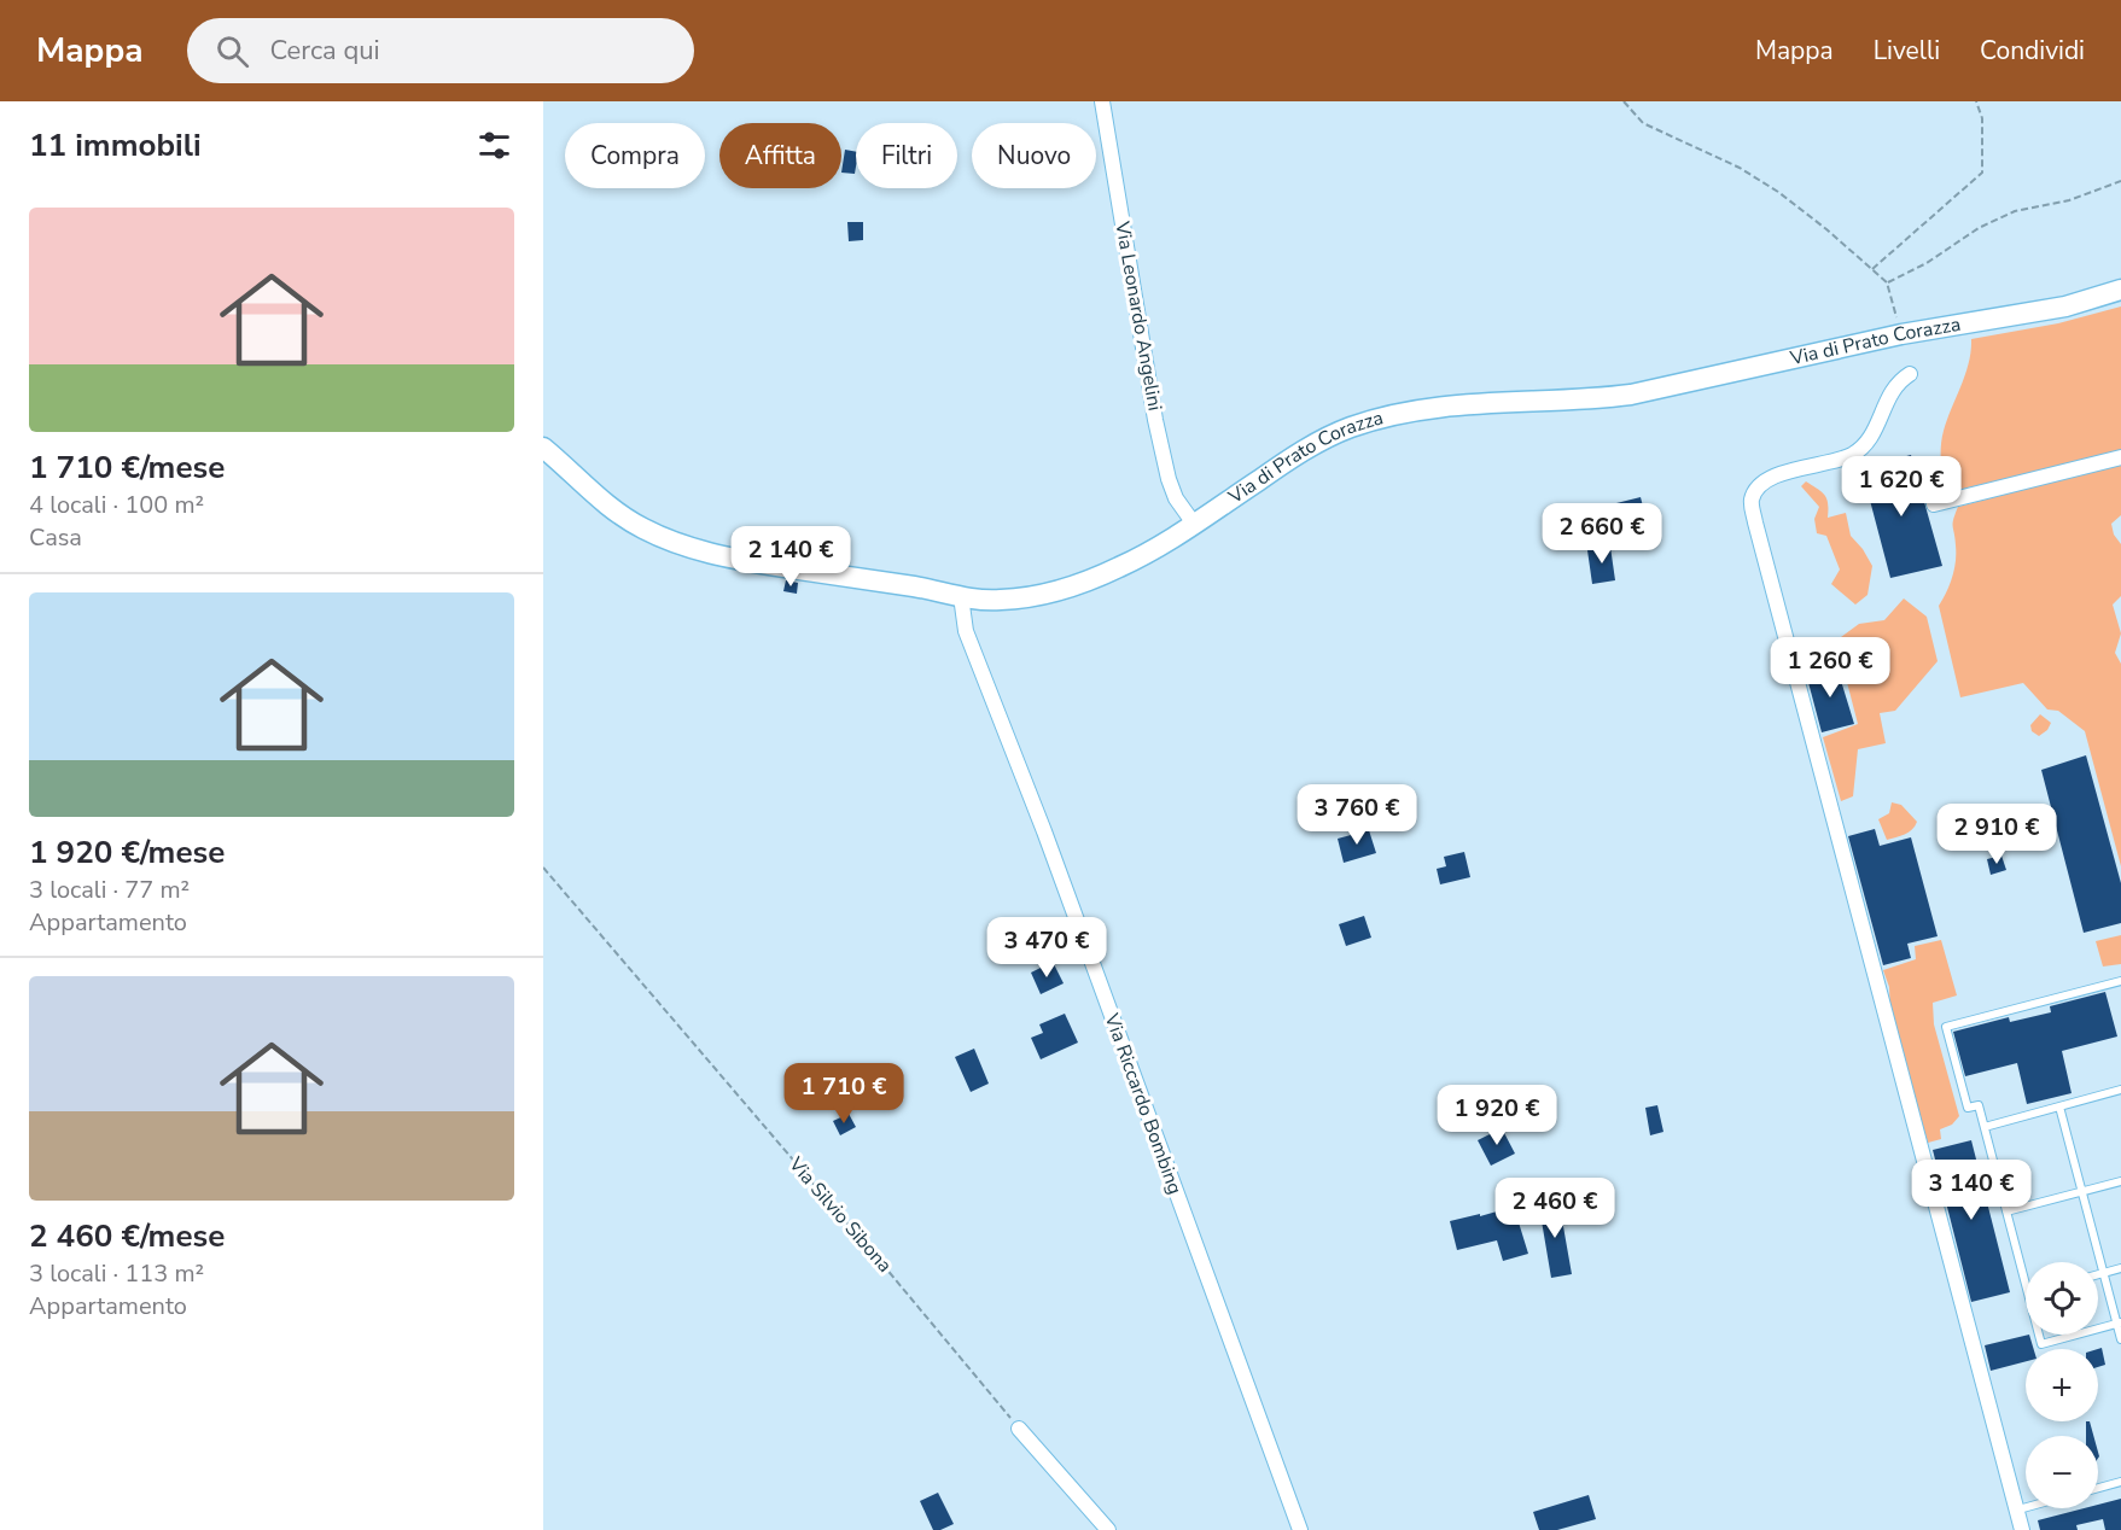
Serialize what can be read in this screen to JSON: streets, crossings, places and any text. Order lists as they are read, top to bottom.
{
  "streets": {
    "street": ["Via Leonardo Angelini", "Via di Prato Corazza", "Via Riccardo Bombing"],
    "path": ["Via Silvio Sibona"]
  },
  "crossings": [
    ["Via Leonardo Angelini", "Via di Prato Corazza"],
    ["Via di Prato Corazza", "Via Riccardo Bombing"]
  ],
  "page": {
    "header": "Mappa",
    "search": "Cerca qui",
    "nav": ["Mappa", "Livelli", "Condividi"],
    "heading": "11 immobili",
    "chip": [
      "Compra",
      "Affitta",
      "Filtri",
      "Nuovo"
    ],
    "list": [
      {
        "name": "1 710 €/mese",
        "note": "4 locali · 100 m² · Casa"
      },
      {
        "name": "1 920 €/mese",
        "note": "3 locali · 77 m² · Appartamento"
      },
      {
        "name": "2 460 €/mese",
        "note": "3 locali · 113 m² · Appartamento"
      }
    ],
    "price": [
      "1 620 €",
      "2 660 €",
      "2 140 €",
      "1 260 €",
      "3 760 €",
      "2 910 €",
      "3 470 €",
      "1 710 €",
      "1 920 €",
      "3 140 €",
      "2 460 €"
    ],
    "map_buttons": ["+", "−"]
  }
}
